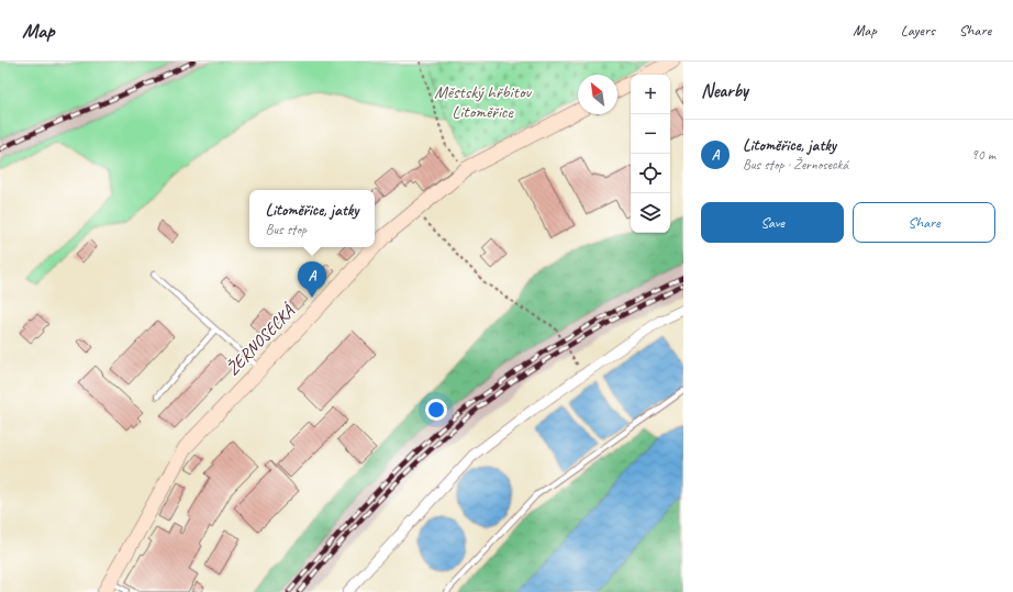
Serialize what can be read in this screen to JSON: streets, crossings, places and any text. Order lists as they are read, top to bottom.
{
  "streets": {
    "main road": ["ŽERNOSECKÁ"]
  },
  "parks": ["Městský hřbitov Litoměřice"],
  "north": "top left",
  "page": {
    "header": "Map",
    "nav": ["Map", "Layers", "Share"],
    "heading": "Nearby",
    "map_buttons": ["+", "−"],
    "list": [
      {
        "mark": "A",
        "name": "Litoměřice, jatky",
        "note": "Bus stop · Žernosecká",
        "value": "90 m"
      }
    ],
    "buttons": ["Save", "Share"],
    "popup": ["Litoměřice, jatky", "Bus stop"],
    "pins": "A"
  }
}
